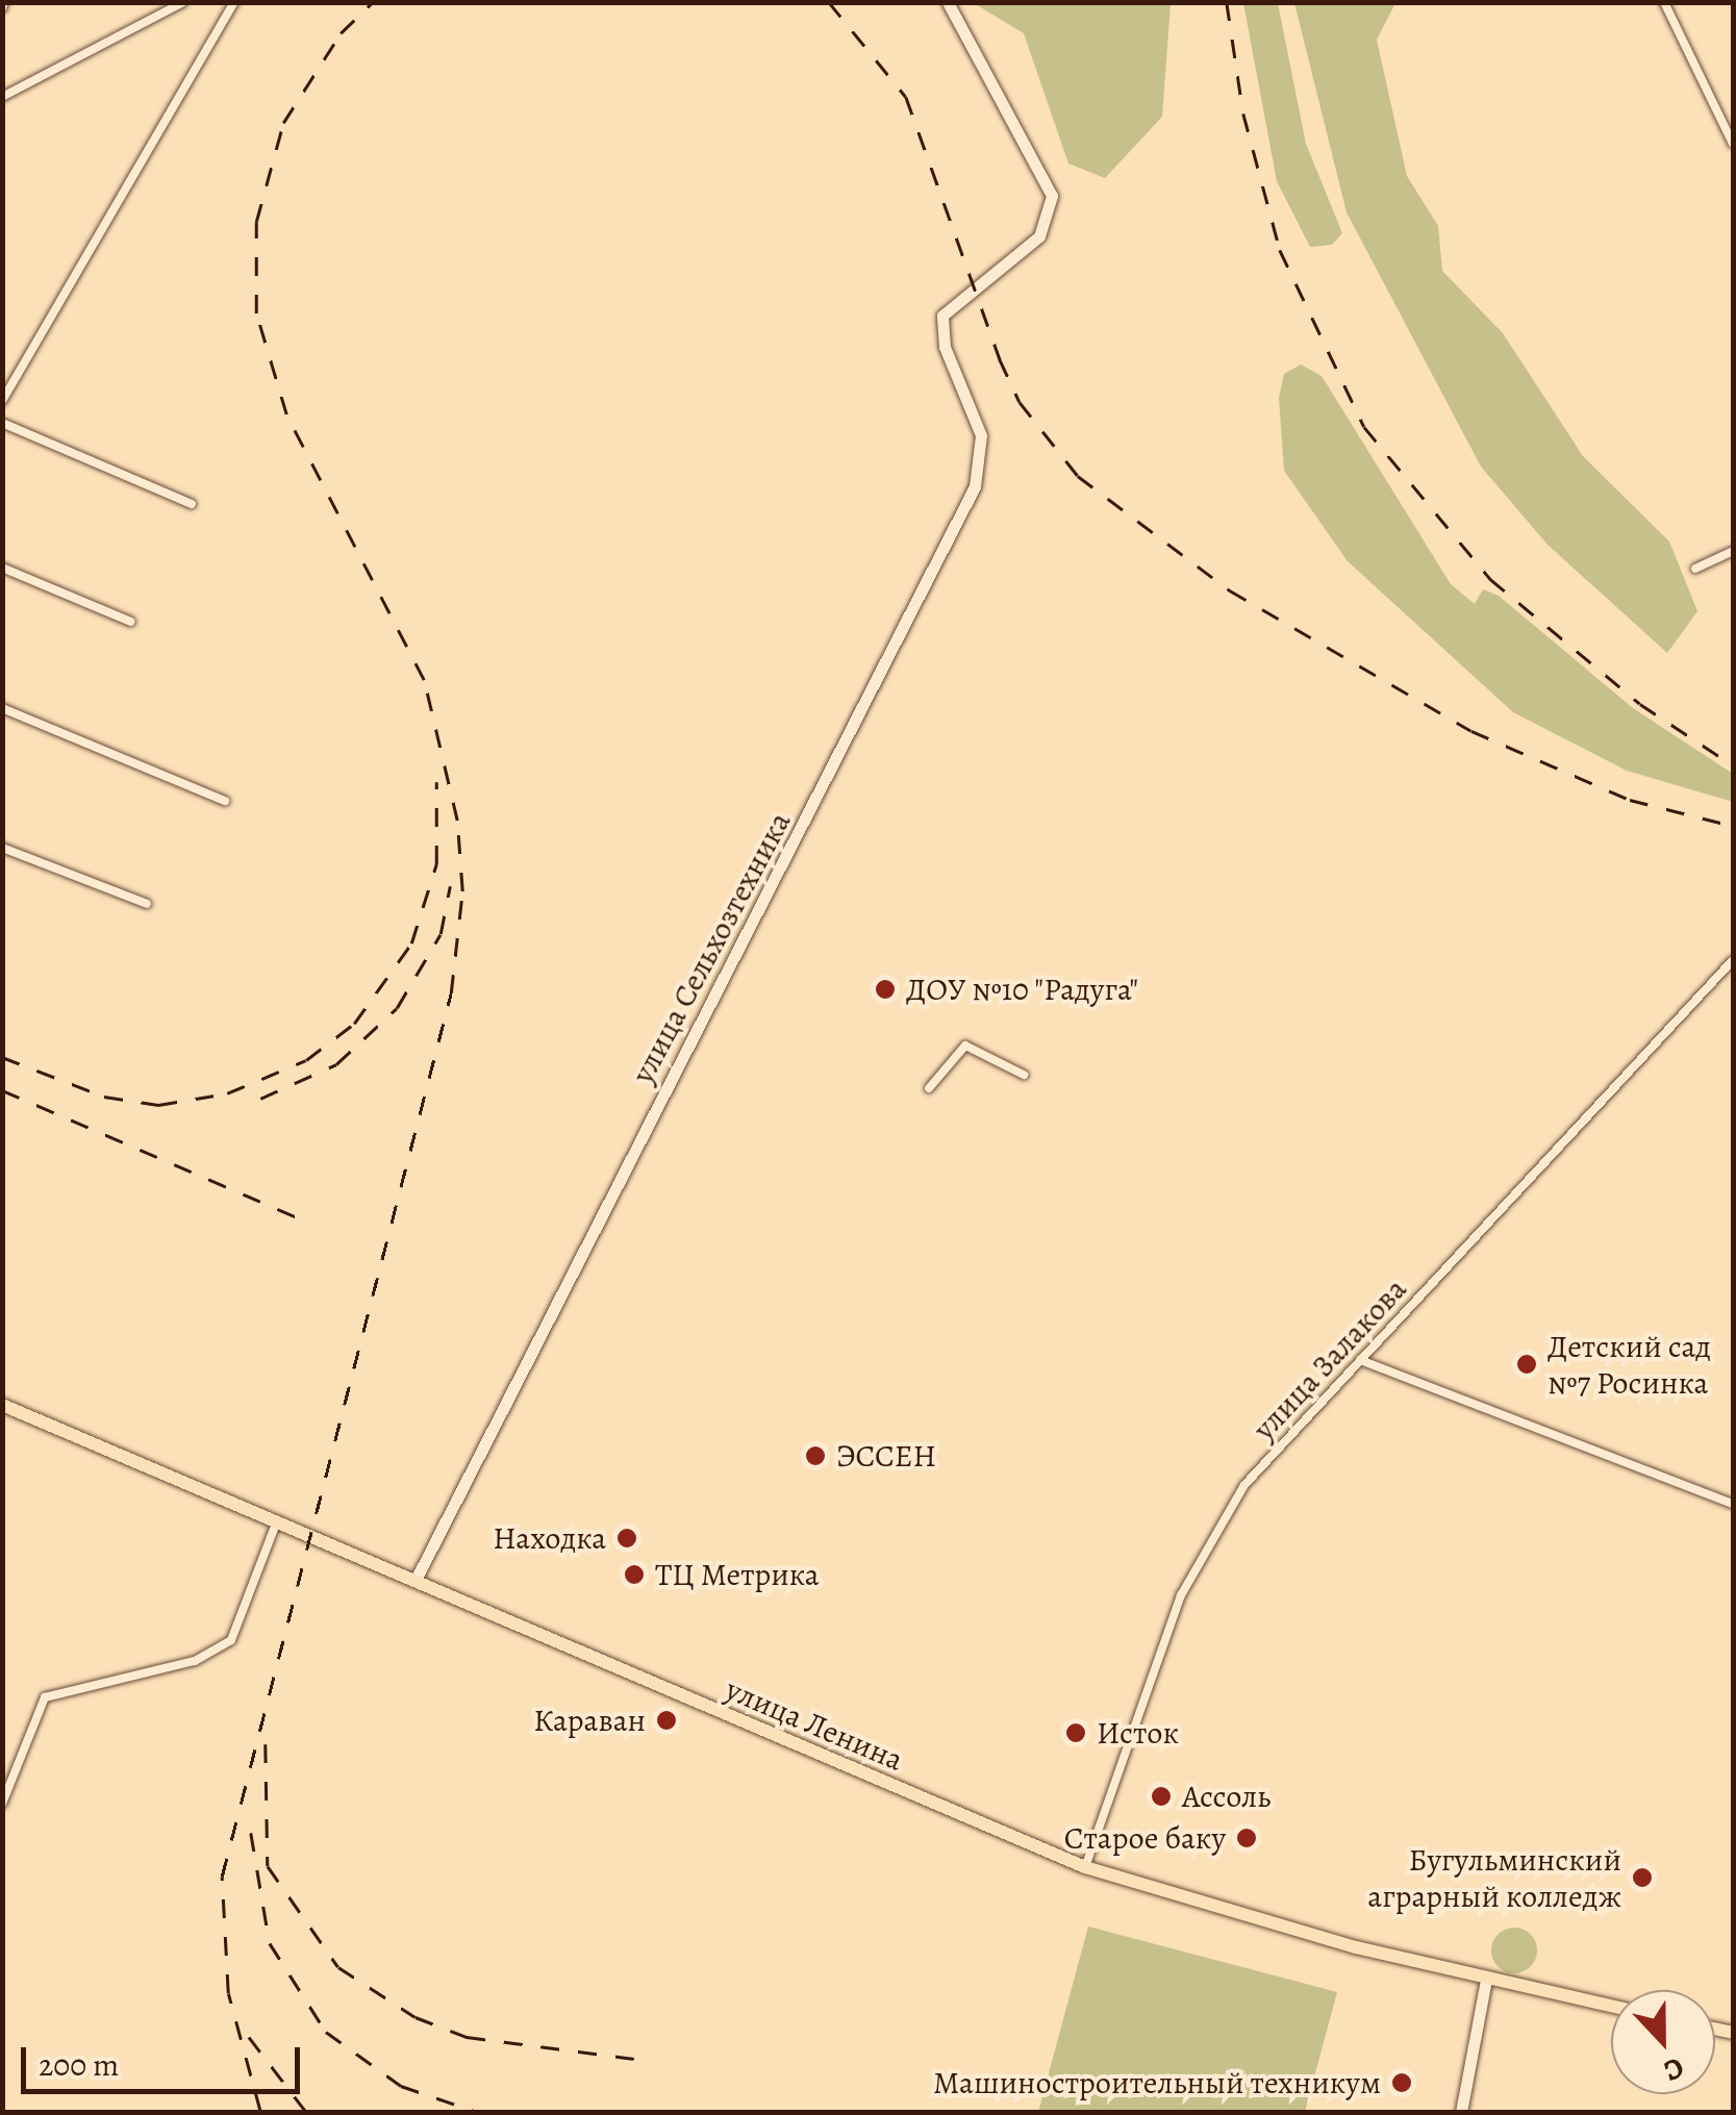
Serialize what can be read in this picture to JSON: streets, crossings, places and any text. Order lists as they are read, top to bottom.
{
  "streets": {
    "main road": ["улица Ленина"],
    "street": ["улица Сельхозтехника", "улица Залакова"]
  },
  "crossings": [
    ["улица Сельхозтехника", "улица Ленина"],
    ["улица Залакова", "улица Ленина"]
  ],
  "places": [
    "ДОУ №10 \"Радуга\"",
    "Детский сад №7 Росинка",
    "ЭССЕН",
    "Находка",
    "ТЦ Метрика",
    "Караван",
    "Исток",
    "Ассоль",
    "Старое баку",
    "Бугульминский аграрный колледж",
    "Машиностроительный техникум"
  ],
  "scale_bar": "200 m",
  "north": "bottom"
}
